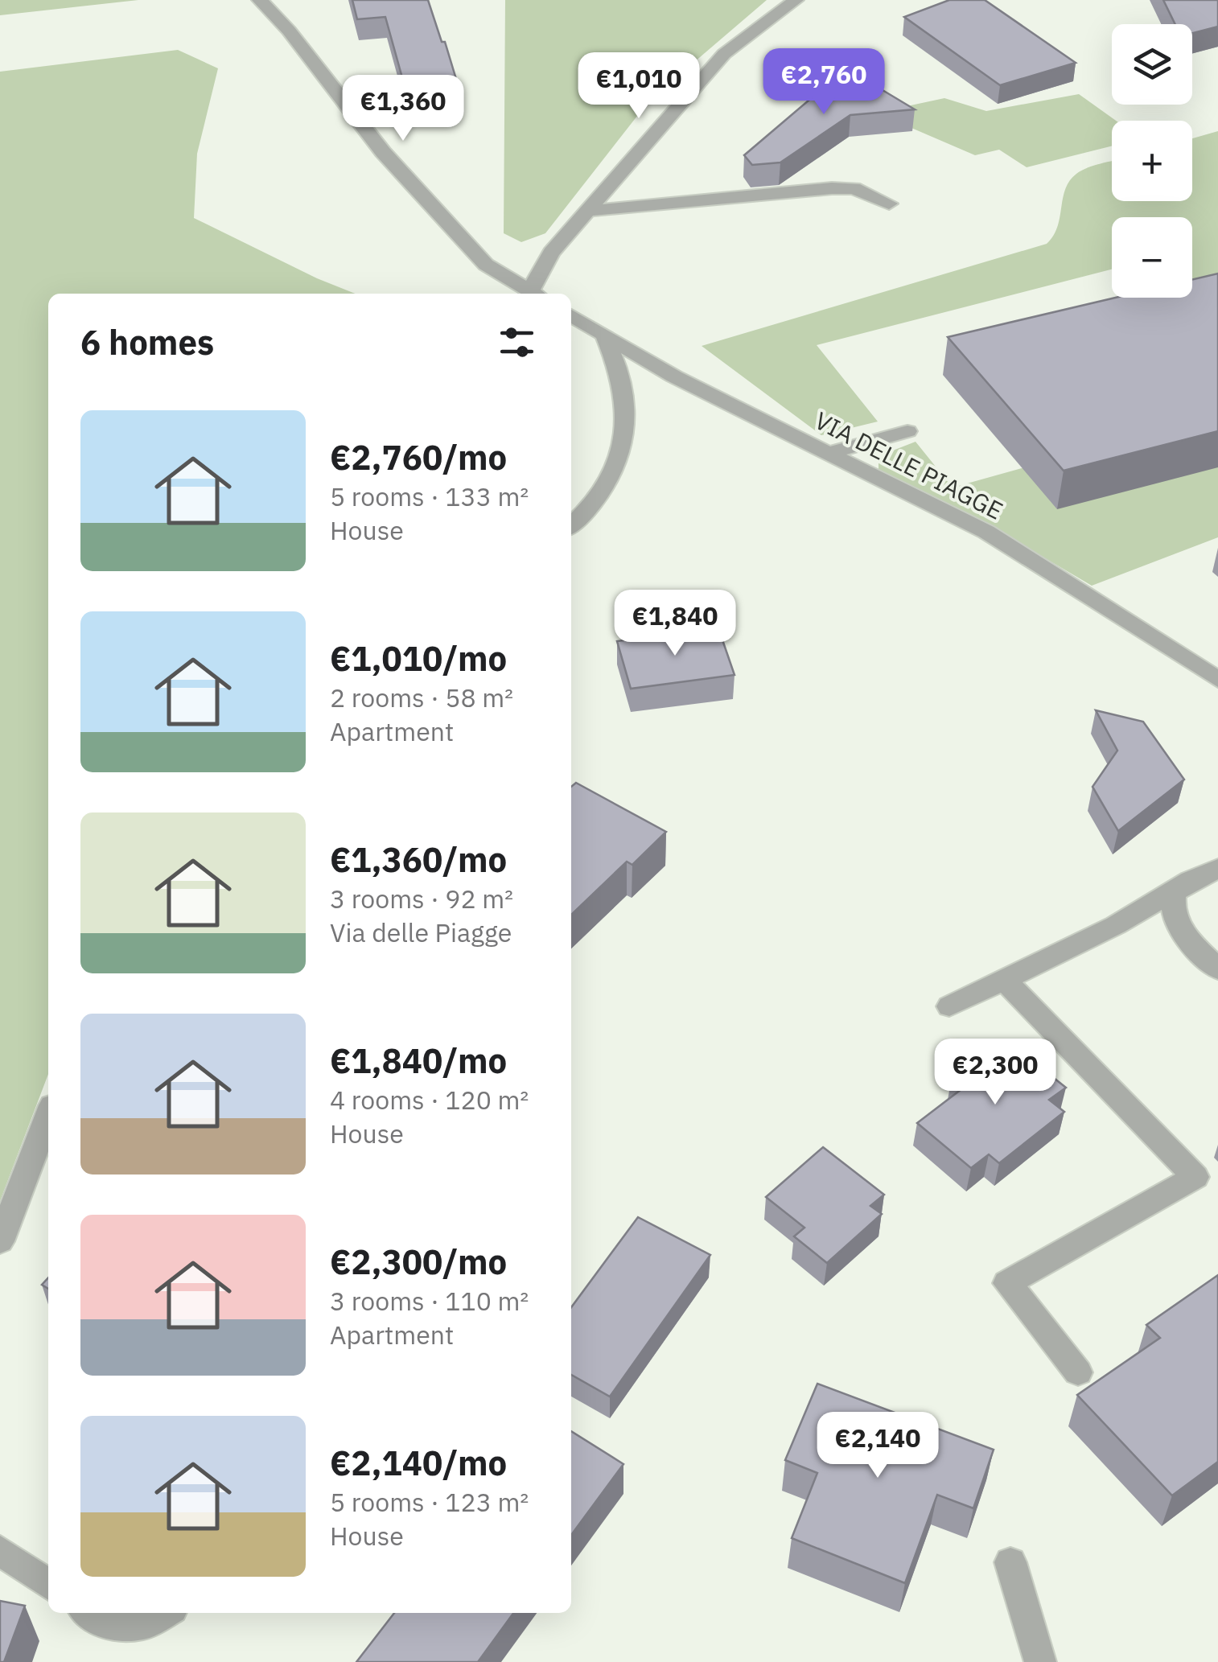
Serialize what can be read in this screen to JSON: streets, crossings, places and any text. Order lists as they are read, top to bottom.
{
  "streets": {
    "street": ["VIA DELLE PIAGGE"]
  },
  "page": {
    "map_buttons": ["+", "−"],
    "price": [
      "€2,760",
      "€1,010",
      "€1,360",
      "€1,840",
      "€2,300",
      "€2,140"
    ],
    "heading": "6 homes",
    "list": [
      {
        "name": "€2,760/mo",
        "note": "5 rooms · 133 m² · House"
      },
      {
        "name": "€1,010/mo",
        "note": "2 rooms · 58 m² · Apartment"
      },
      {
        "name": "€1,360/mo",
        "note": "3 rooms · 92 m² · Via delle Piagge"
      },
      {
        "name": "€1,840/mo",
        "note": "4 rooms · 120 m² · House"
      },
      {
        "name": "€2,300/mo",
        "note": "3 rooms · 110 m² · Apartment"
      },
      {
        "name": "€2,140/mo",
        "note": "5 rooms · 123 m² · House"
      }
    ]
  }
}
